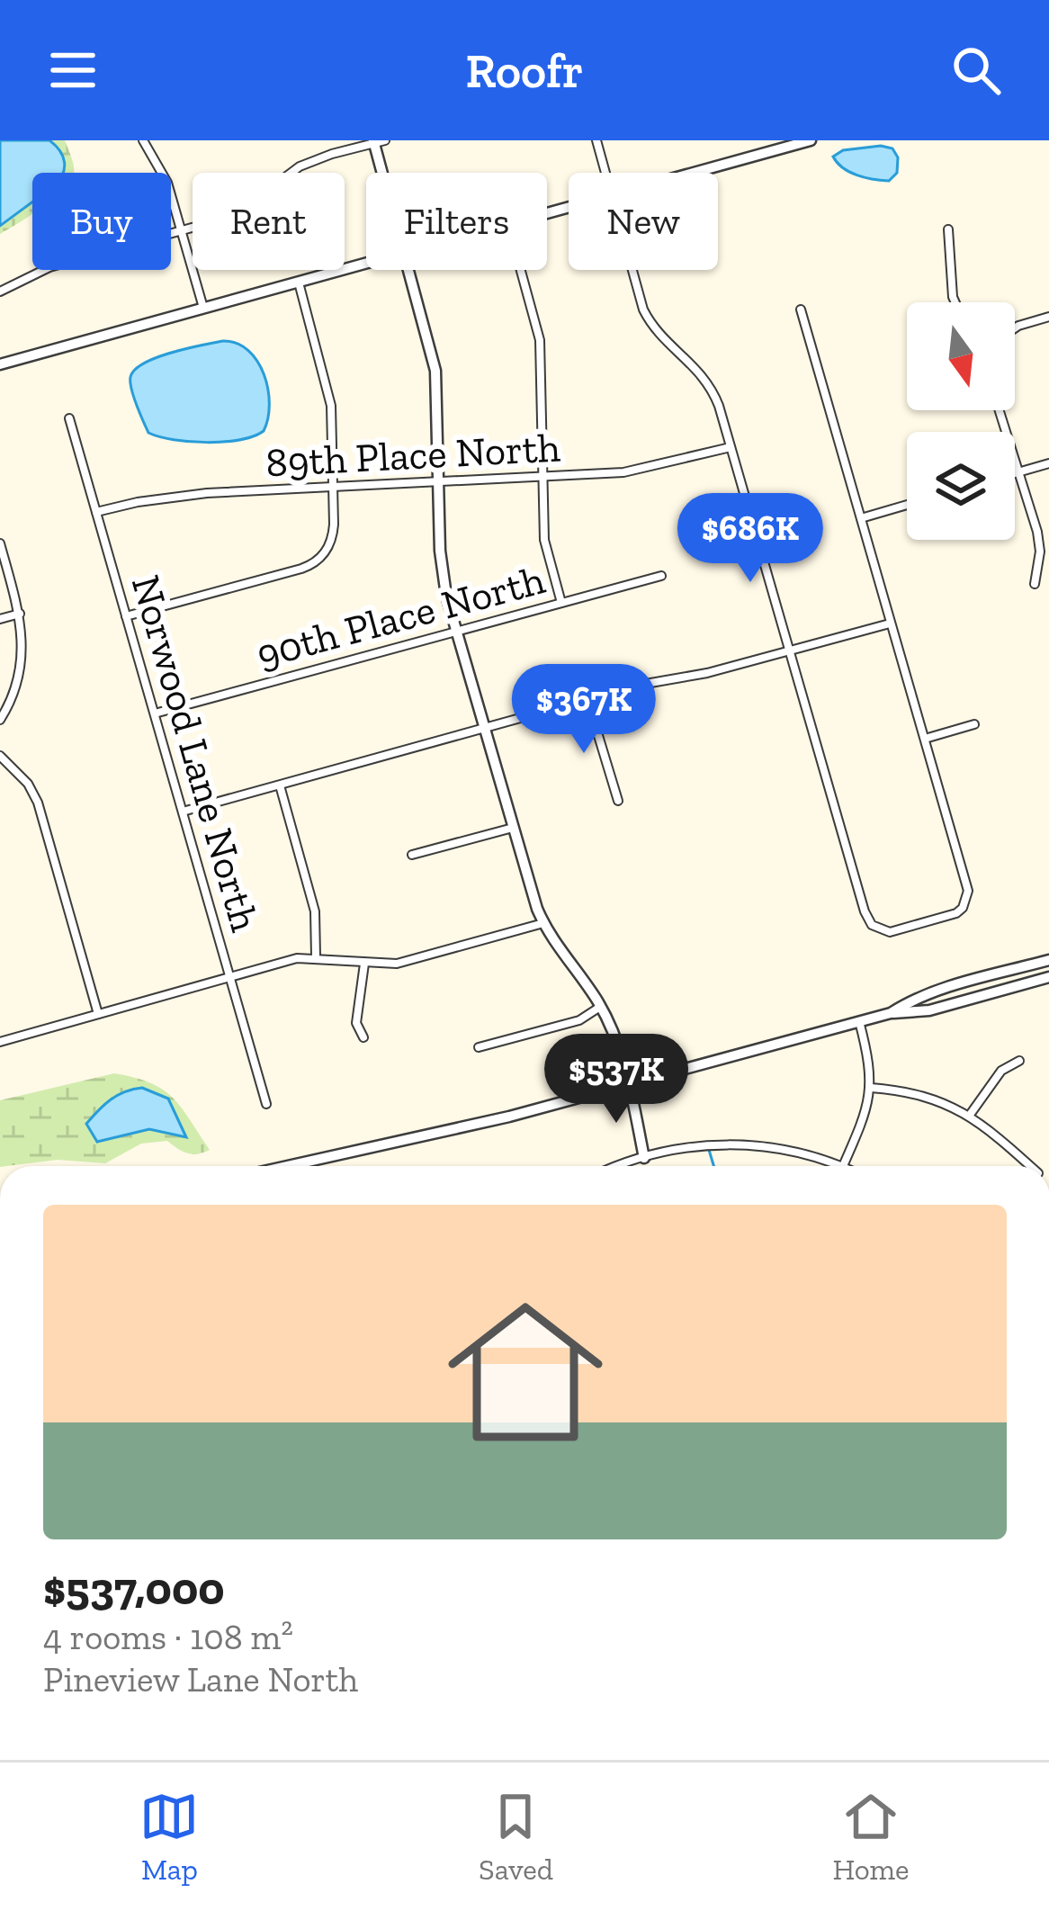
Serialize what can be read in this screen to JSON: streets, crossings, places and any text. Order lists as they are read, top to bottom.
{
  "streets": {
    "street": ["89th Place North", "90th Place North", "Norwood Lane North"]
  },
  "crossings": [
    ["89th Place North", "Norwood Lane North"],
    ["90th Place North", "Norwood Lane North"]
  ],
  "north": "bottom",
  "page": {
    "header": "Roofr",
    "chip": [
      "Buy",
      "Rent",
      "Filters",
      "New"
    ],
    "price": ["$686K", "$367K", "$537K"],
    "list": [
      {
        "name": "$537,000",
        "note": "4 rooms · 108 m² · Pineview Lane North"
      }
    ],
    "tabs": ["Map", "Saved", "Home"]
  }
}
